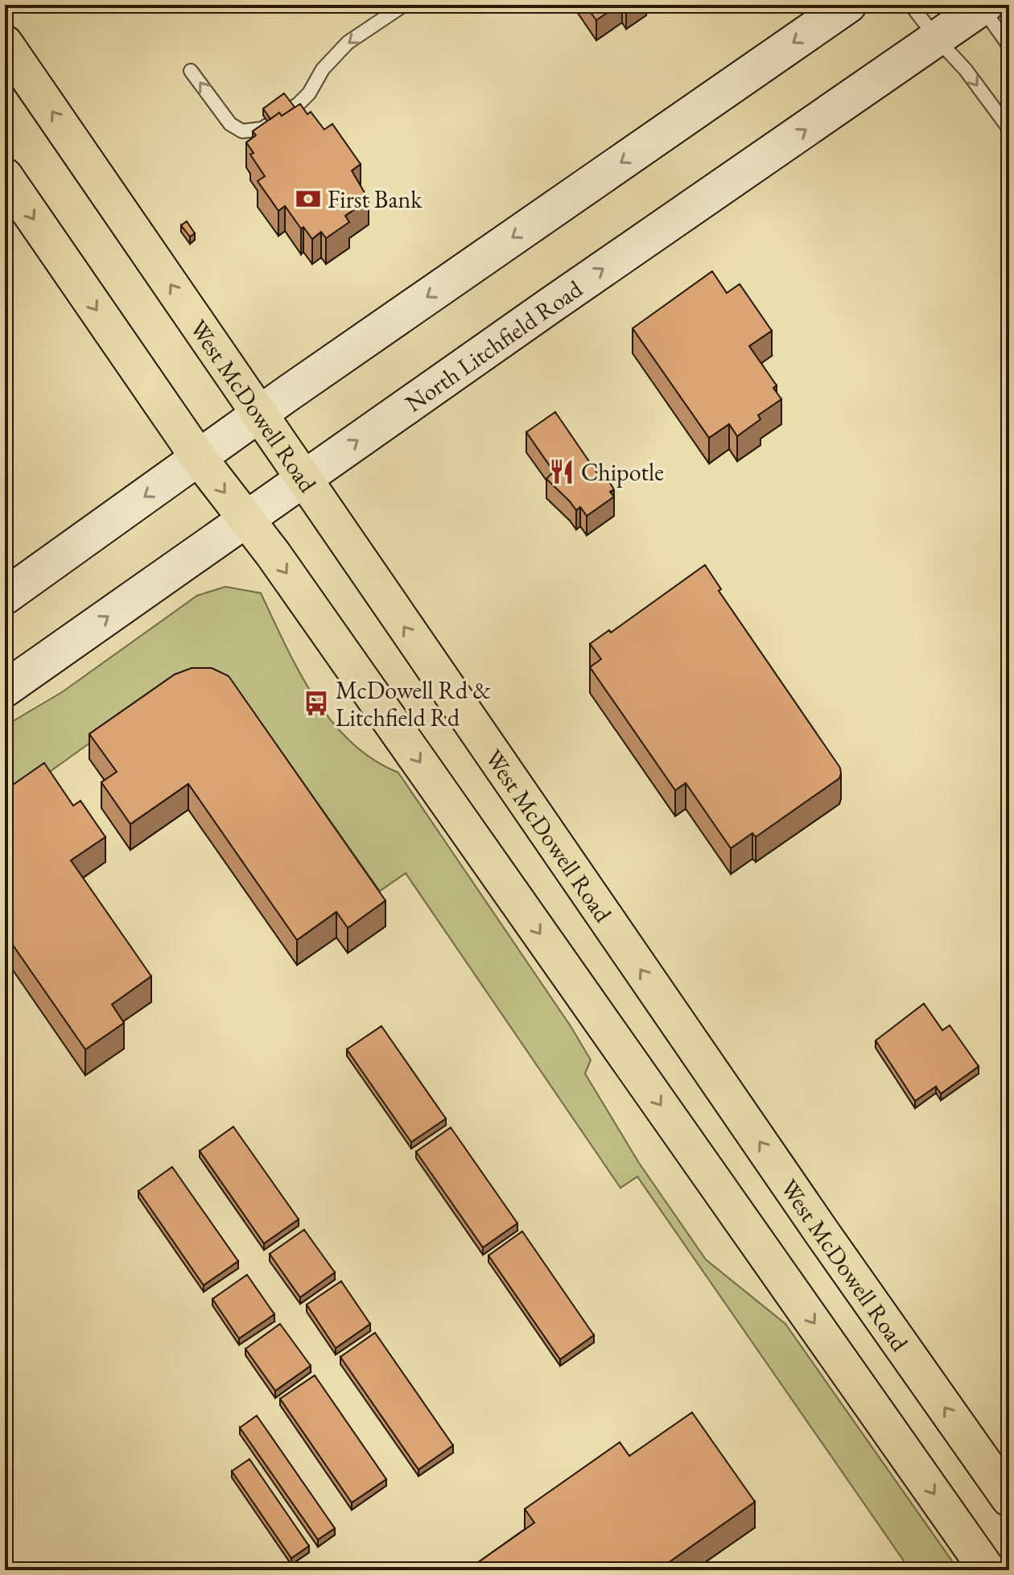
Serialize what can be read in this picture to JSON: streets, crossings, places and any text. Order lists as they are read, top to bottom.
{
  "streets": {
    "main road": ["North Litchfield Road", "West McDowell Road"]
  },
  "crossings": [
    ["North Litchfield Road", "West McDowell Road"]
  ],
  "places": {
    "bank": ["First Bank"],
    "restaurant": ["Chipotle"],
    "bus stop": ["McDowell Rd & Litchfield Rd"]
  }
}
